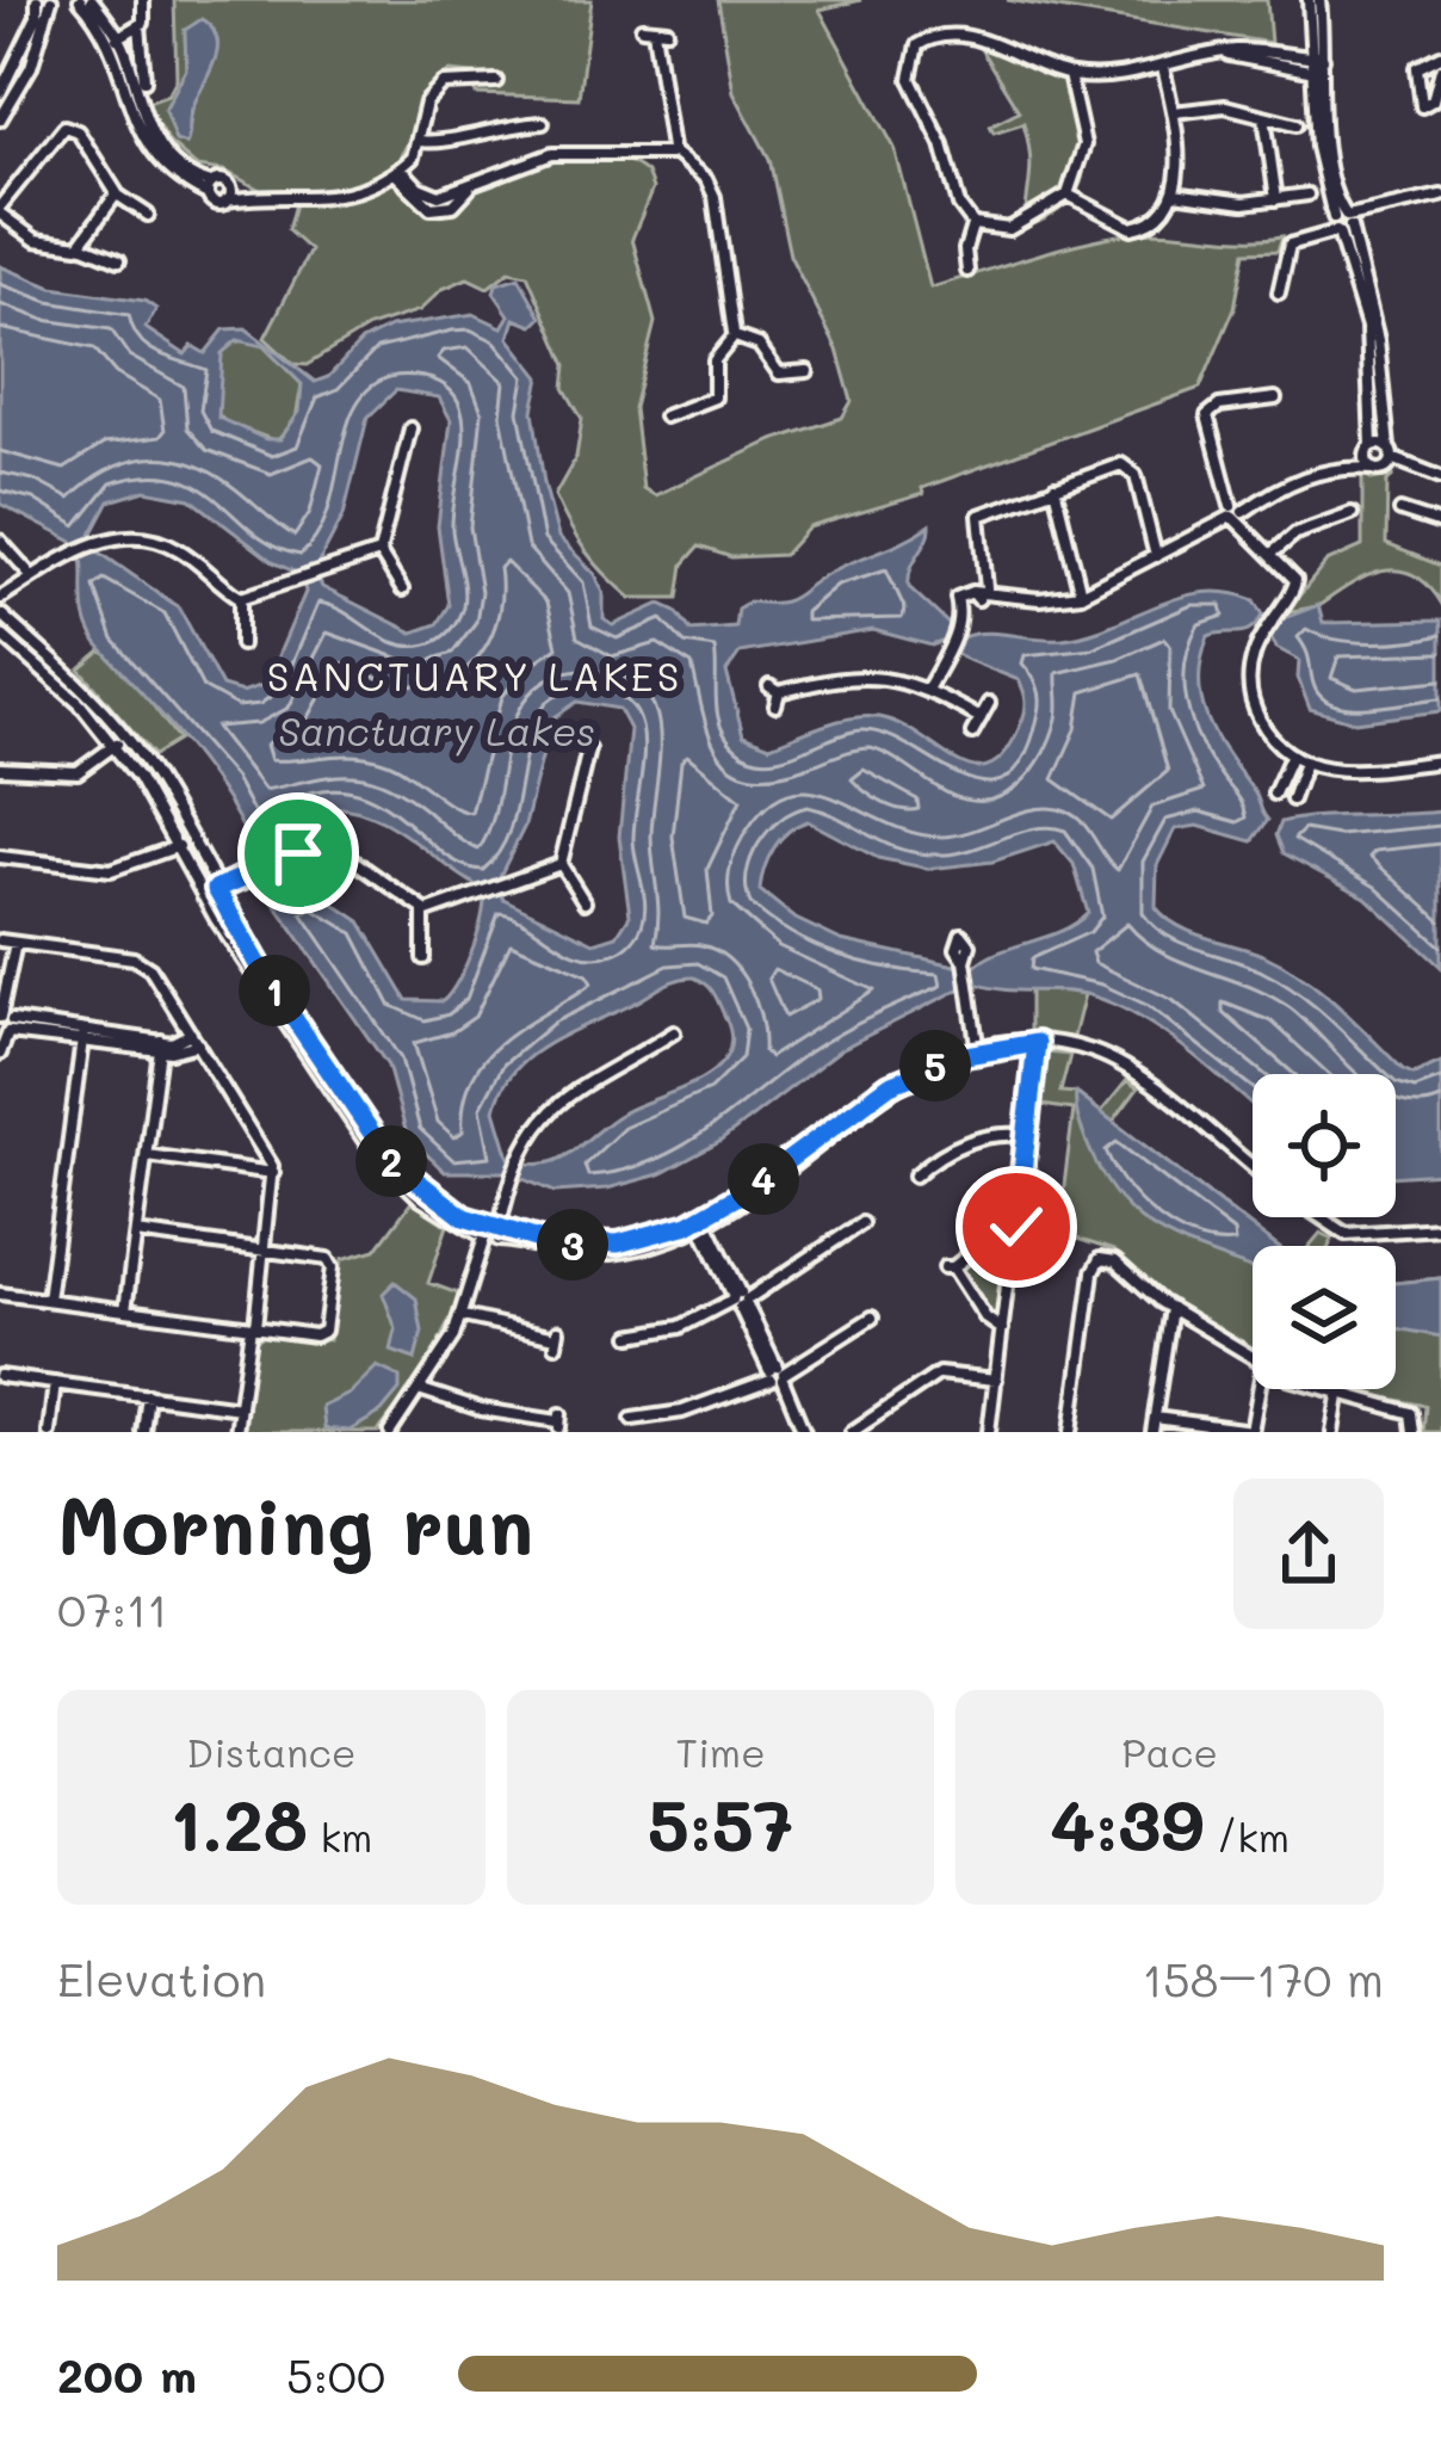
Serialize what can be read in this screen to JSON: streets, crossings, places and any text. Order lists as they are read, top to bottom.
{
  "districts": ["SANCTUARY LAKES"],
  "water": ["Sanctuary Lakes"],
  "page": {
    "pins": [
      "1",
      "5",
      "2",
      "4",
      "3"
    ],
    "heading": ["Morning run", "07:11"],
    "stats": [
      ["Distance", "1.28 km"],
      ["Time", "5:57"],
      ["Pace", "4:39 /km"]
    ],
    "chart": ["Elevation", "158–170 m"],
    "list": [
      {
        "name": "200 m",
        "note": "5:00"
      }
    ]
  }
}
